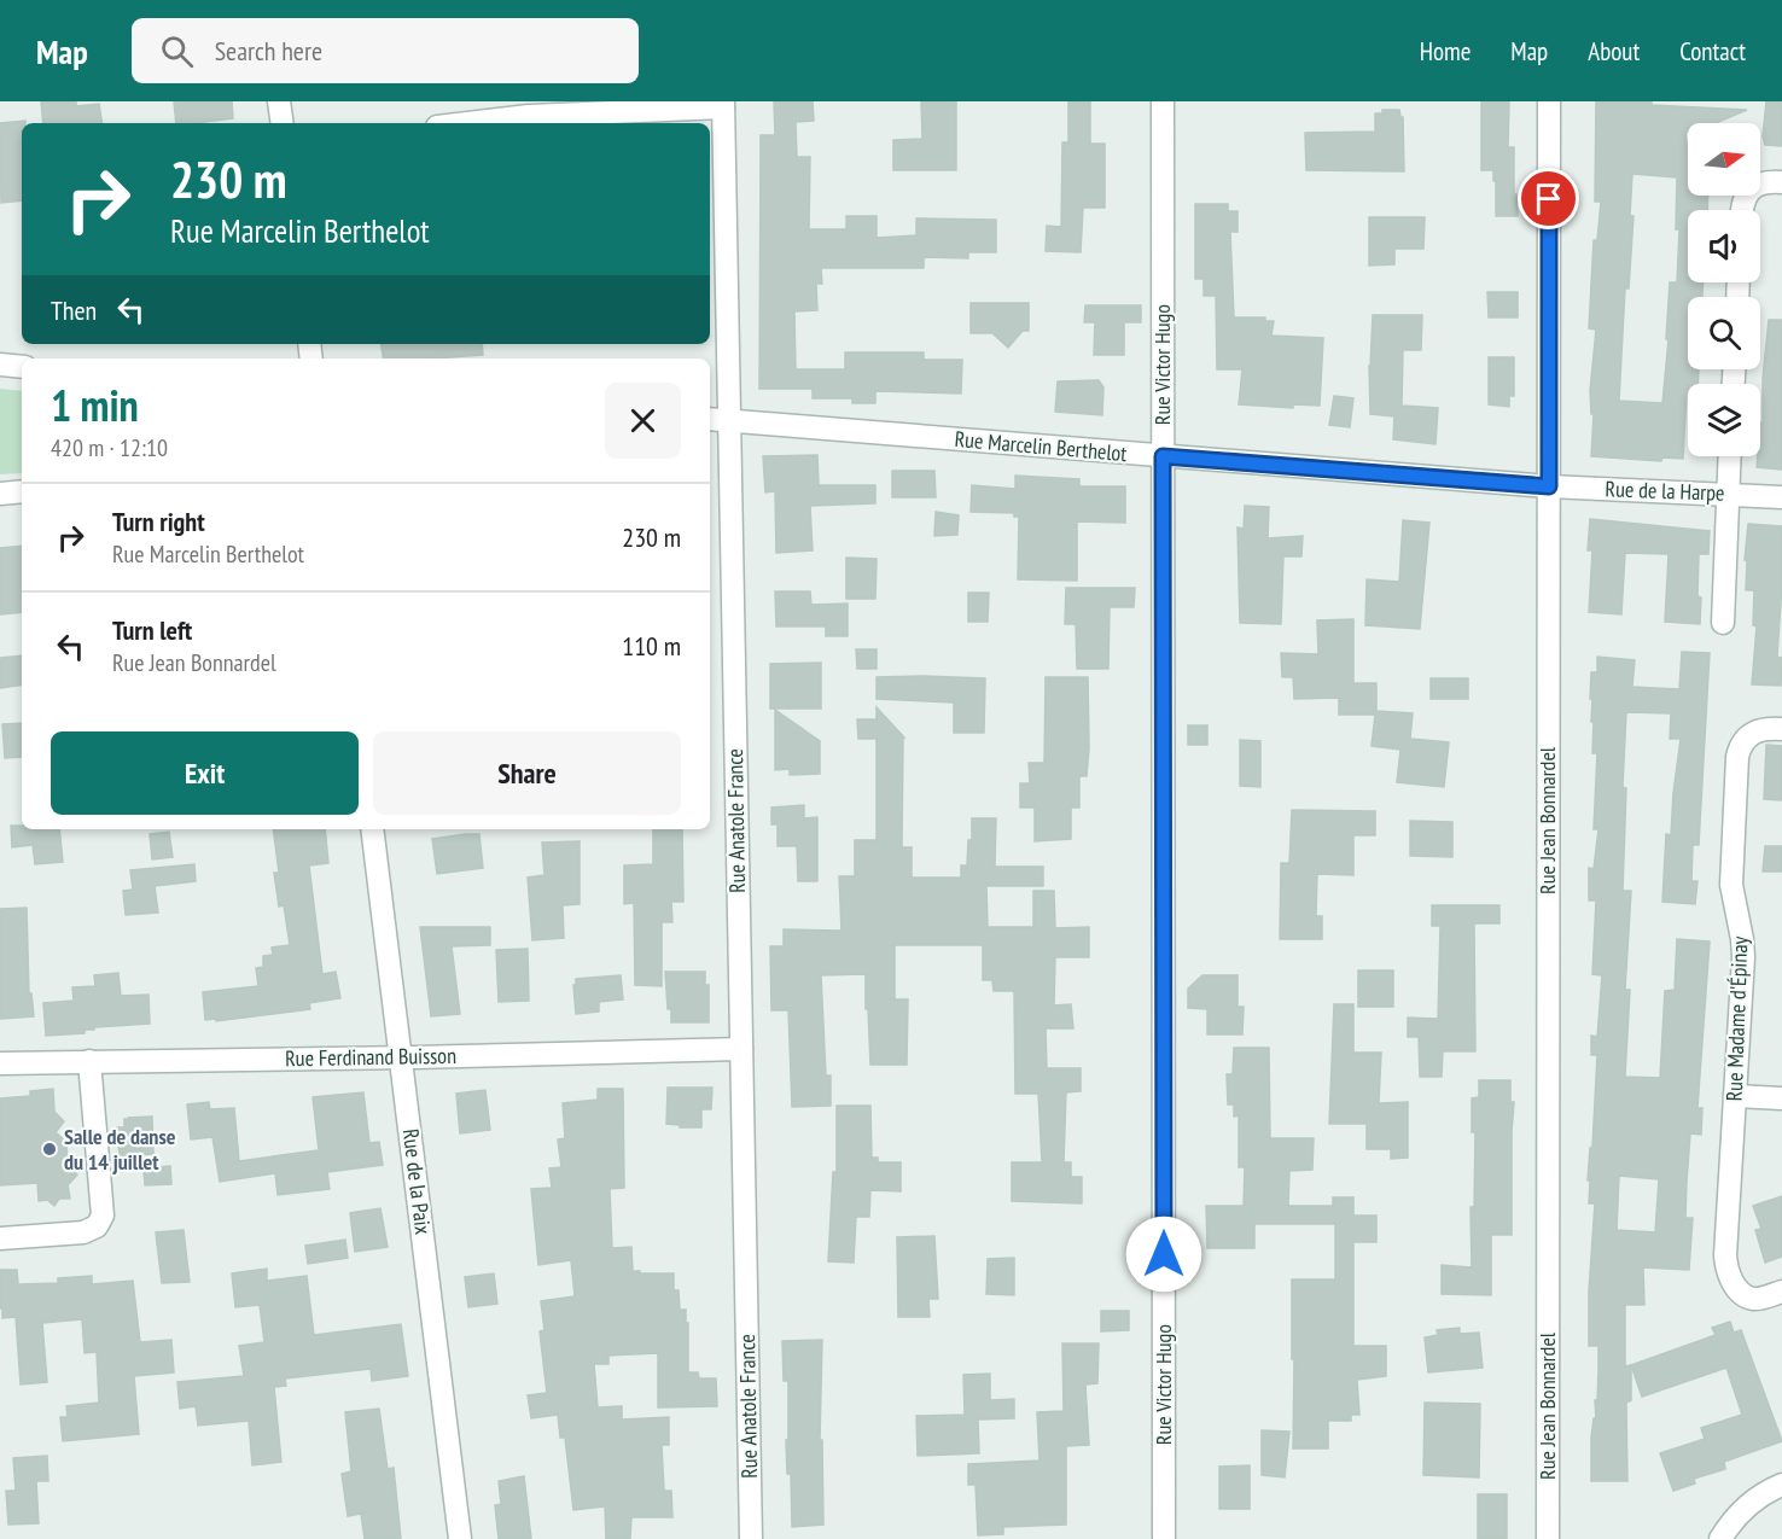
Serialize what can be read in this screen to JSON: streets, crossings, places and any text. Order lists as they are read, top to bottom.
{
  "streets": {
    "street": [
      "Rue Victor Hugo",
      "Rue Marcelin Berthelot",
      "Rue de la Harpe",
      "Rue Anatole France",
      "Rue Jean Bonnardel",
      "Rue Madame d'Épinay",
      "Rue Ferdinand Buisson",
      "Rue de la Paix"
    ]
  },
  "crossings": [
    ["Rue Victor Hugo", "Rue Marcelin Berthelot"],
    ["Rue Marcelin Berthelot", "Rue de la Harpe"],
    ["Rue Marcelin Berthelot", "Rue Anatole France"],
    ["Rue Marcelin Berthelot", "Rue Jean Bonnardel"],
    ["Rue de la Harpe", "Rue Jean Bonnardel"],
    ["Rue Anatole France", "Rue Ferdinand Buisson"],
    ["Rue Ferdinand Buisson", "Rue de la Paix"]
  ],
  "places": ["Salle de danse du 14 juillet"],
  "north": "right",
  "page": {
    "header": "Map",
    "search": "Search here",
    "nav": [
      "Home",
      "Map",
      "About",
      "Contact"
    ],
    "turn": ["230 m", "Rue Marcelin Berthelot"],
    "then": "Then",
    "heading": ["1 min", "420 m · 12:10"],
    "list": [
      {
        "name": "Turn right",
        "note": "Rue Marcelin Berthelot",
        "value": "230 m"
      },
      {
        "name": "Turn left",
        "note": "Rue Jean Bonnardel",
        "value": "110 m"
      }
    ],
    "buttons": ["Exit", "Share"]
  }
}
